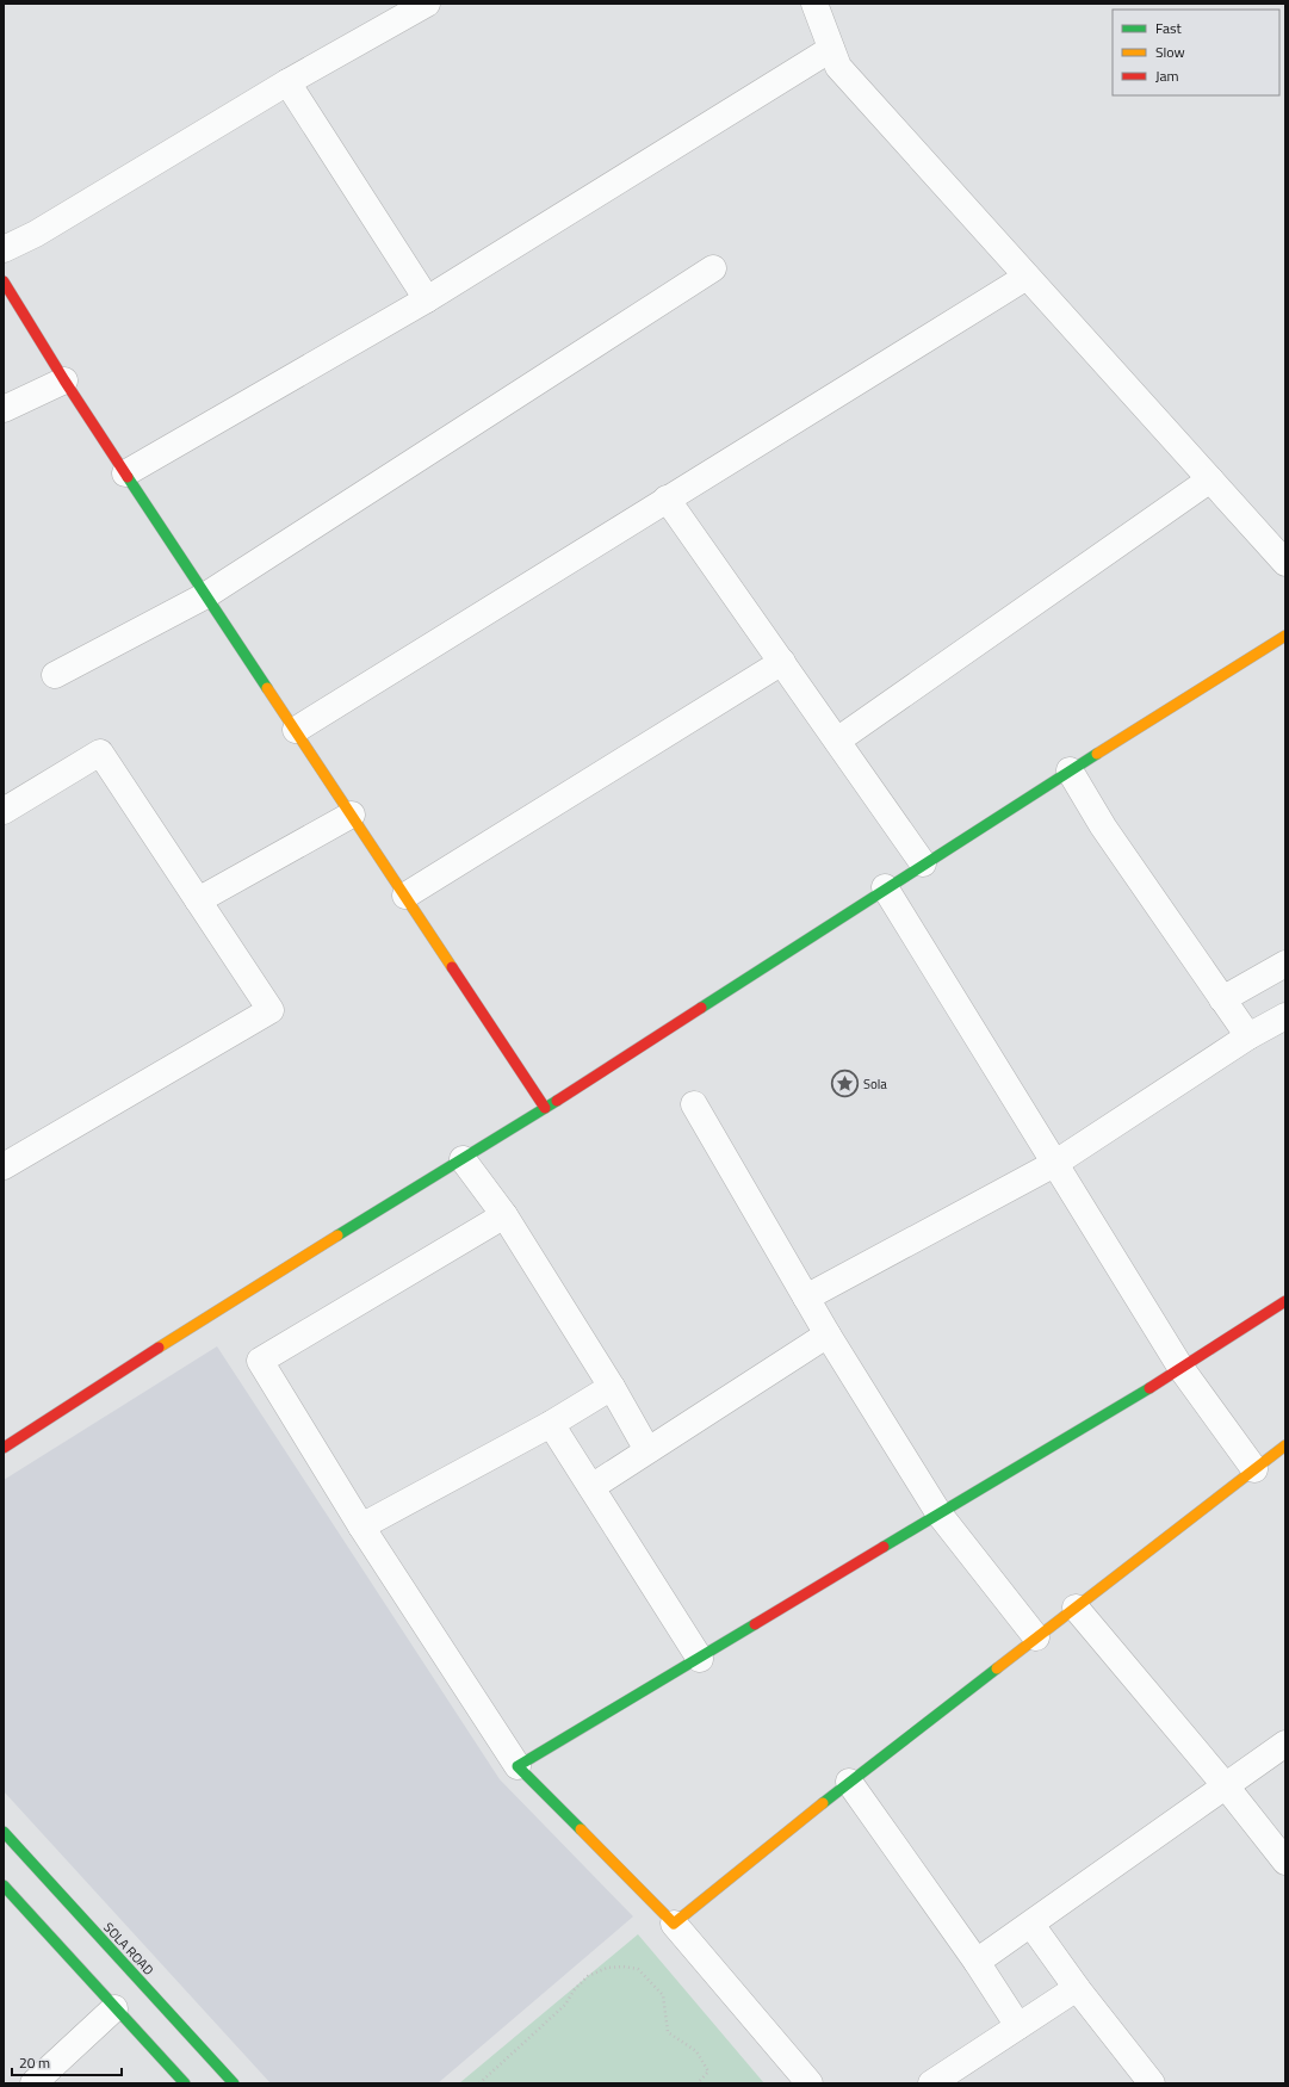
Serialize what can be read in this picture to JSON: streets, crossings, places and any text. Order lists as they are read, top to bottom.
{
  "streets": {
    "street": ["SOLA ROAD"]
  },
  "places": {
    "place": ["Sola"]
  },
  "legend": ["Fast", "Slow", "Jam"],
  "scale_bar": "20 m"
}
